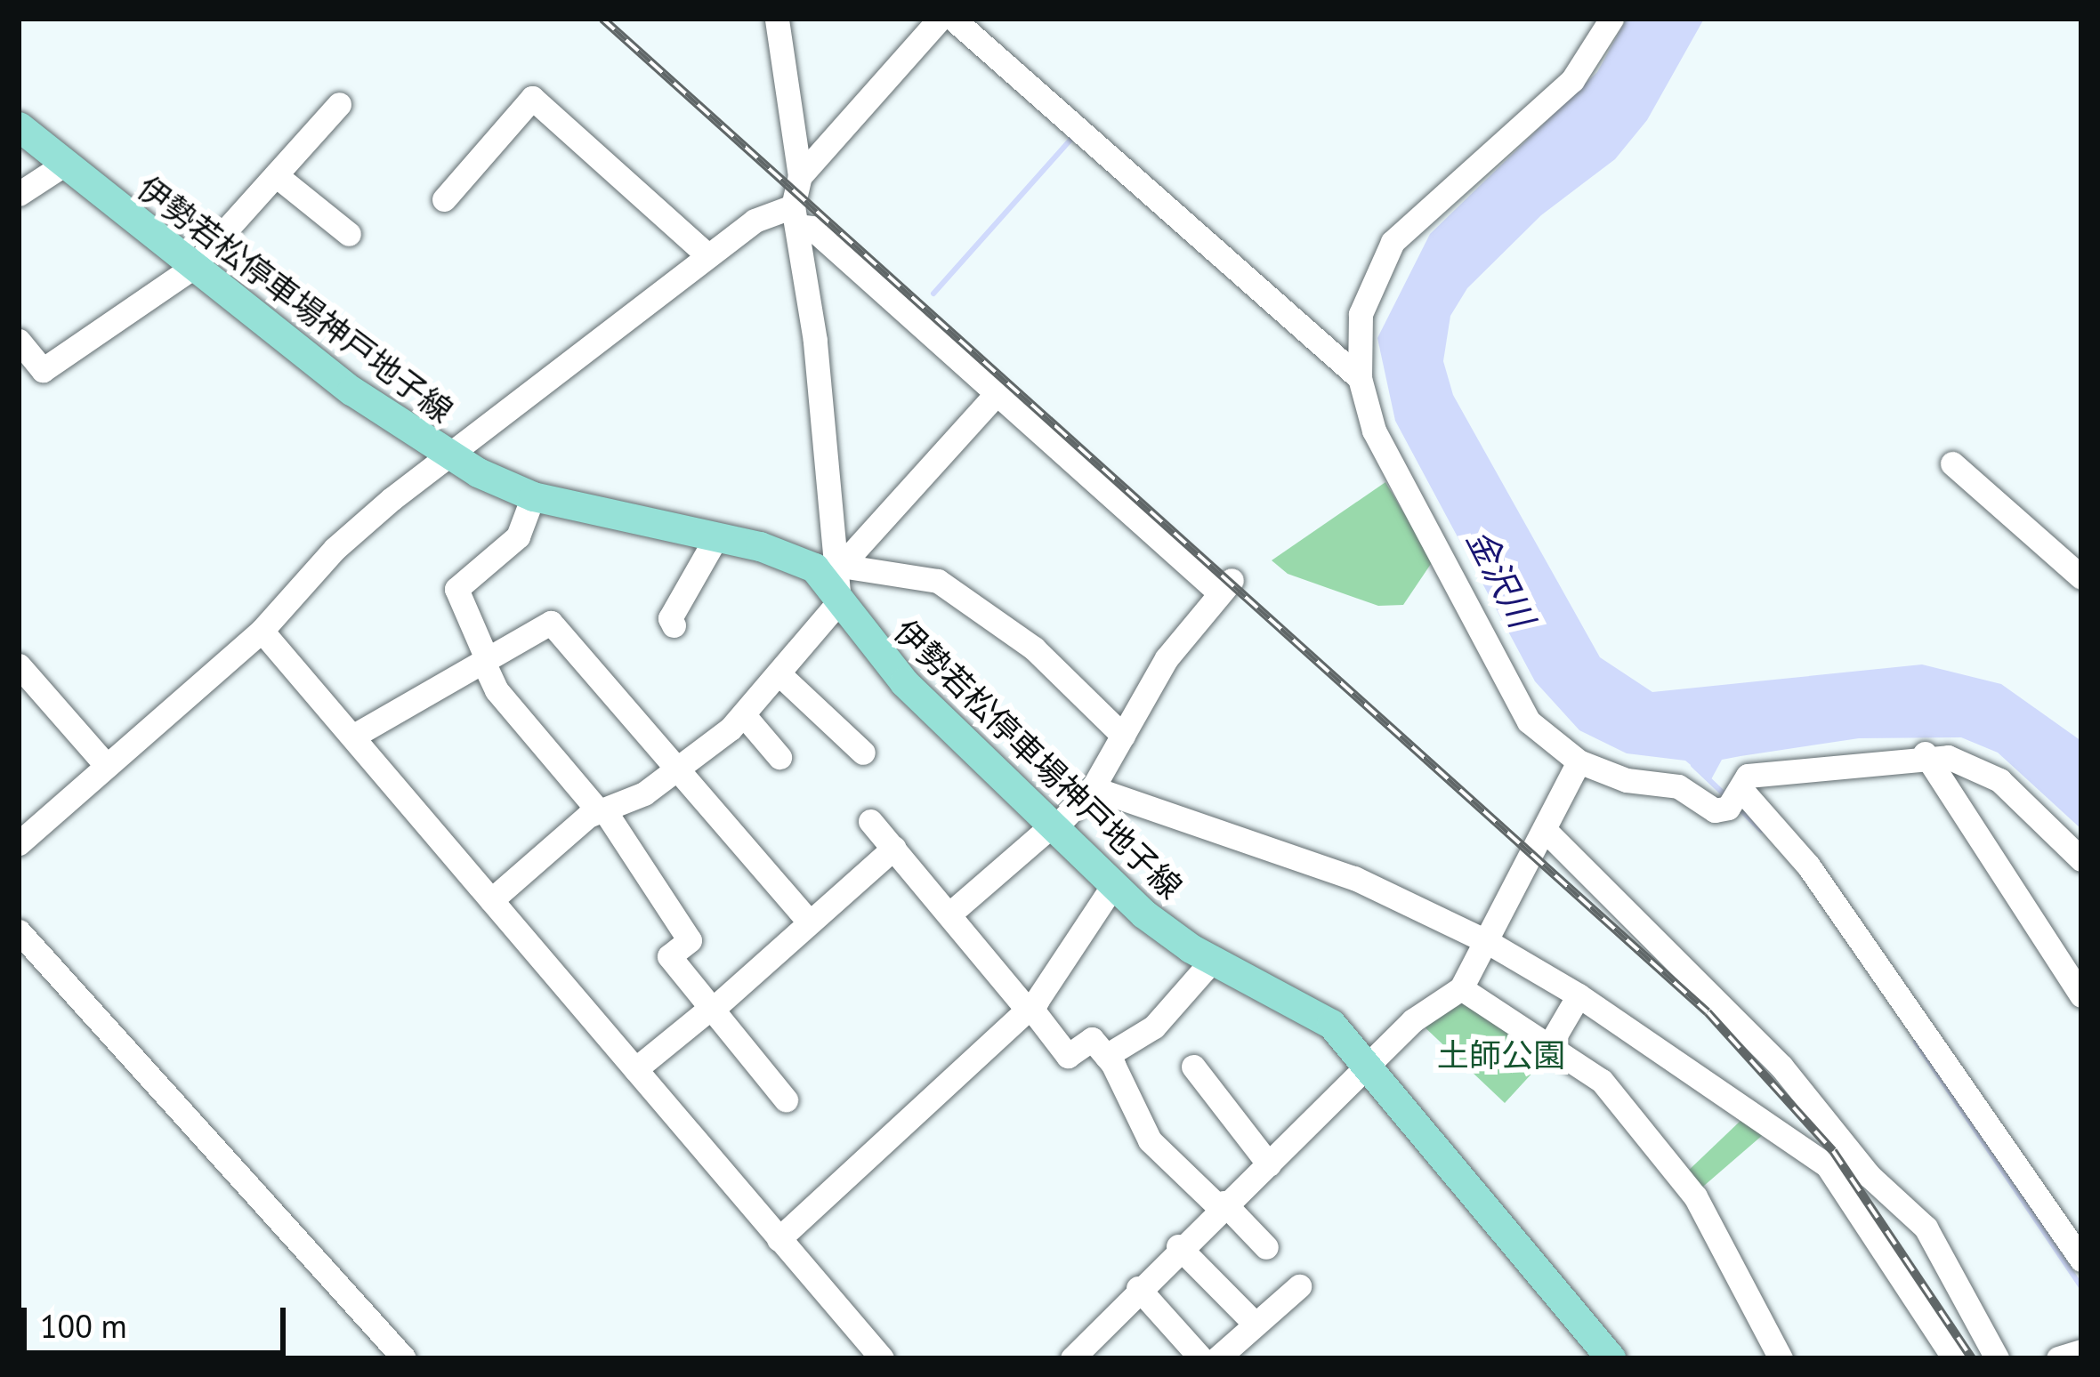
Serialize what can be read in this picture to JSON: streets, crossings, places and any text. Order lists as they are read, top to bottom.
{
  "streets": {
    "main road": ["伊勢若松停車場神戸地子線"]
  },
  "water": ["金沢川"],
  "parks": ["土師公園"],
  "scale_bar": "100 m"
}
